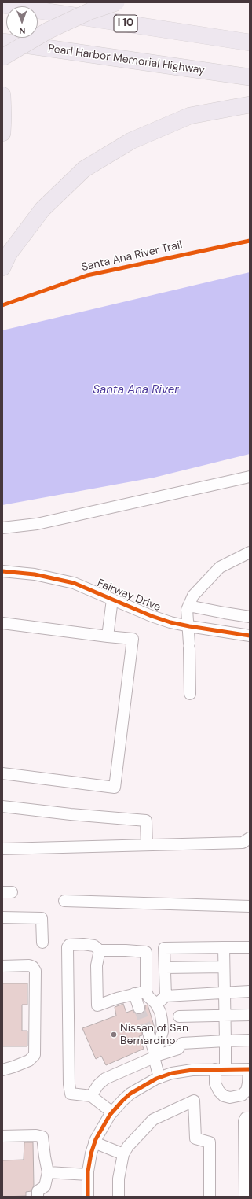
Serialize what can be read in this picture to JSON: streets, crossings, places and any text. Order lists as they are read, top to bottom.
{
  "streets": {
    "highway": ["I 10", "Pearl Harbor Memorial Highway"],
    "street": ["Fairway Drive"],
    "cycle path": ["Santa Ana River Trail"]
  },
  "water": ["Santa Ana River"],
  "places": ["Nissan of San Bernardino"],
  "north": "bottom"
}
